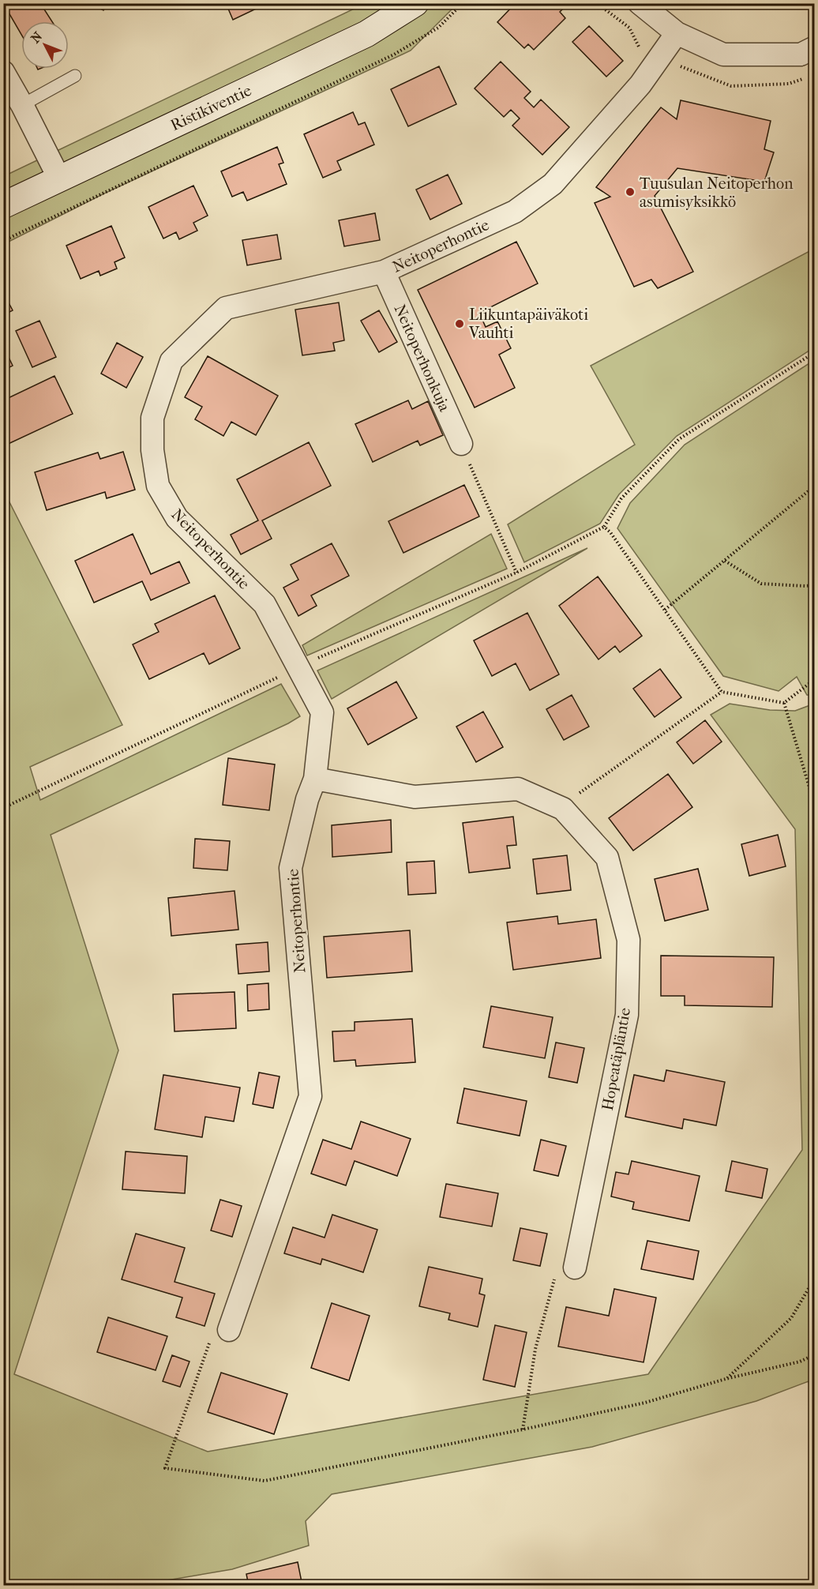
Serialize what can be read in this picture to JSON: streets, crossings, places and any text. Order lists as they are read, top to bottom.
{
  "streets": {
    "street": [
      "Ristikiventie",
      "Neitoperhontie",
      "Neitoperhonkuja",
      "Hopeatäpläntie"
    ]
  },
  "crossings": [
    ["Neitoperhontie", "Neitoperhonkuja"],
    ["Neitoperhontie", "Hopeatäpläntie"]
  ],
  "places": ["Tuusulan Neitoperhon asumisyksikkö", "Liikuntapäiväkoti Vauhti"],
  "north": "top left"
}
